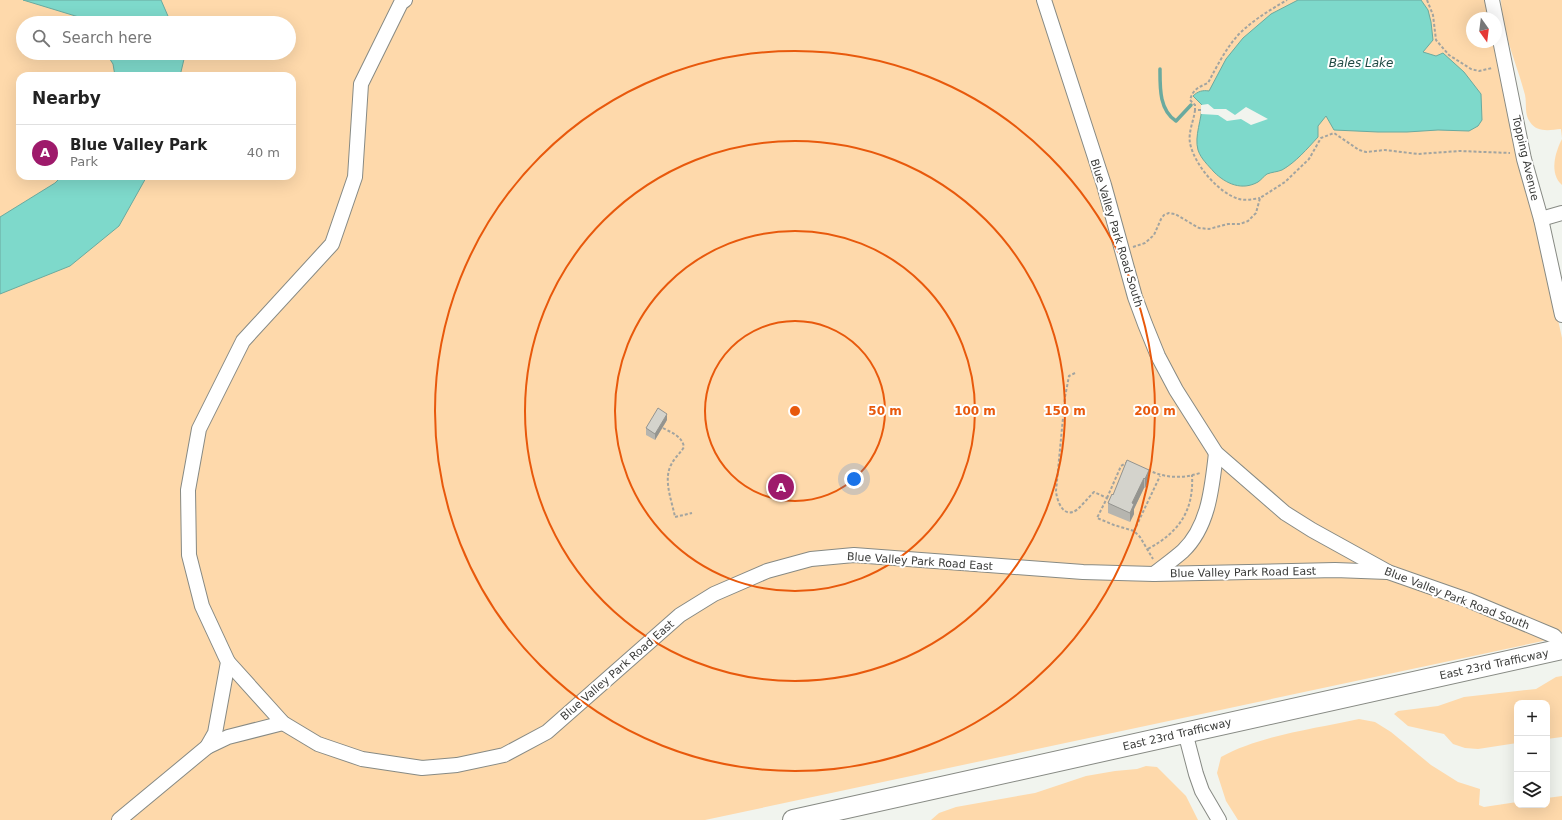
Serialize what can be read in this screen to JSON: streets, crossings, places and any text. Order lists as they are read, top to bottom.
{
  "streets": {
    "main road": ["East 23rd Trafficway"],
    "street": ["Topping Avenue", "Blue Valley Park Road South", "Blue Valley Park Road East"]
  },
  "crossings": [
    ["Blue Valley Park Road South", "Blue Valley Park Road East"]
  ],
  "water": ["Bales Lake"],
  "north": "bottom",
  "page": {
    "search": "Search here",
    "heading": "Nearby",
    "list": [
      {
        "mark": "A",
        "name": "Blue Valley Park",
        "note": "Park",
        "value": "40 m"
      }
    ],
    "pins": "A",
    "map_buttons": ["+", "−"]
  },
  "rings": [
    "50 m",
    "100 m",
    "150 m",
    "200 m"
  ]
}
